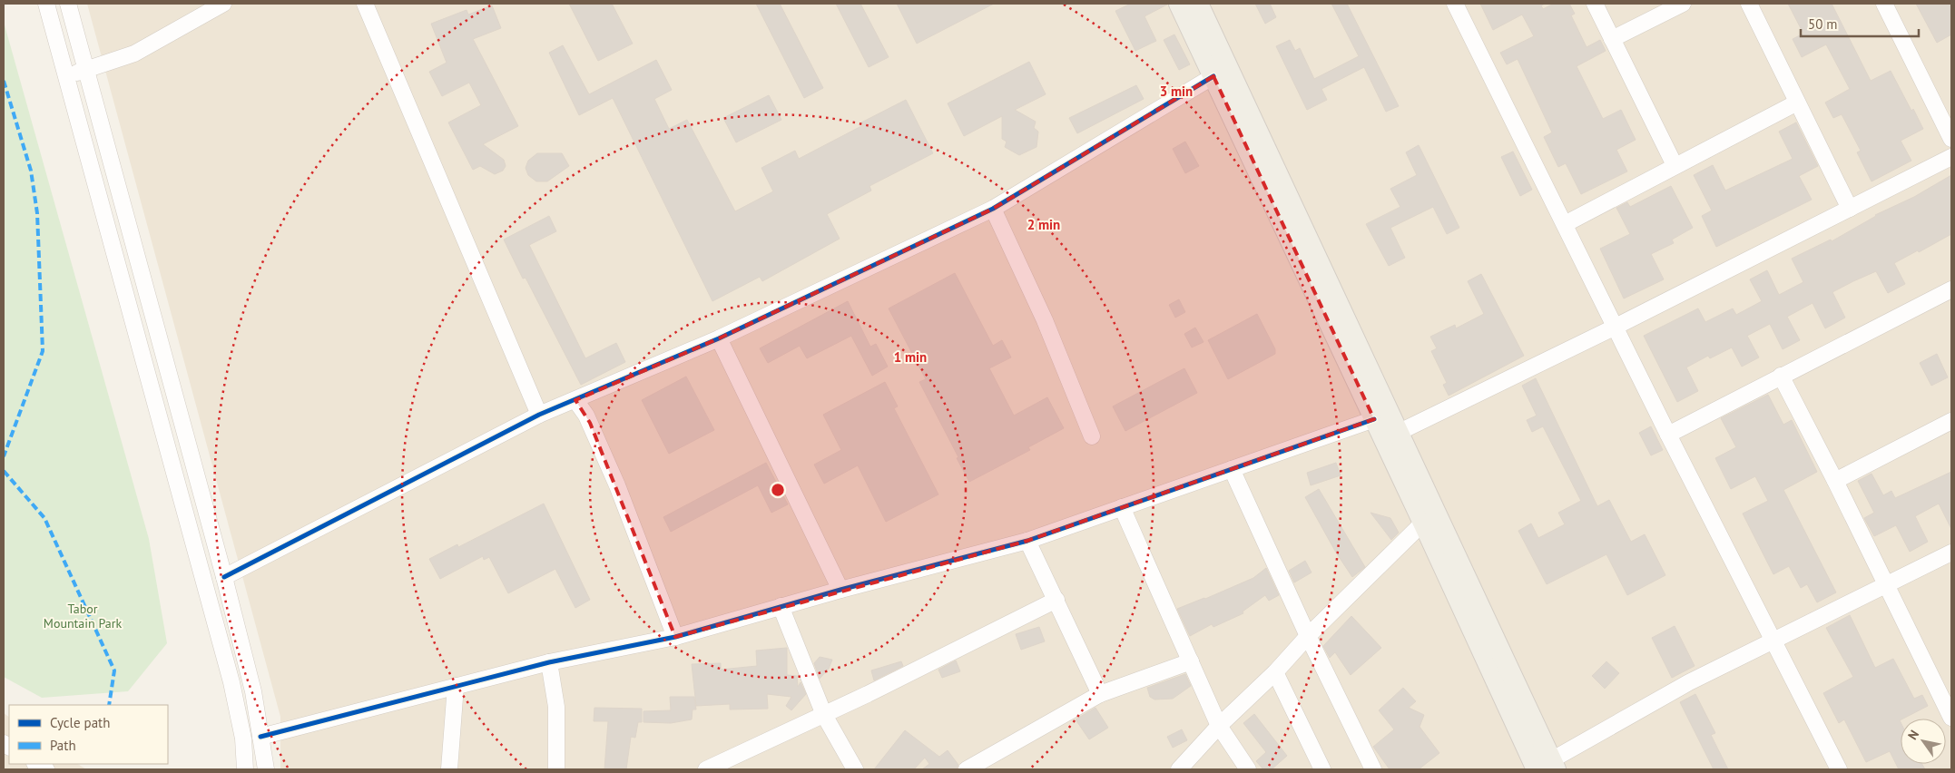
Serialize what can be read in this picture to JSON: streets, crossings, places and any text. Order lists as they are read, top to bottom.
{
  "parks": ["Tabor Mountain Park"],
  "legend": ["Cycle path", "Path"],
  "scale_bar": "50 m",
  "north": "top left",
  "rings": ["3 min", "2 min", "1 min"]
}
